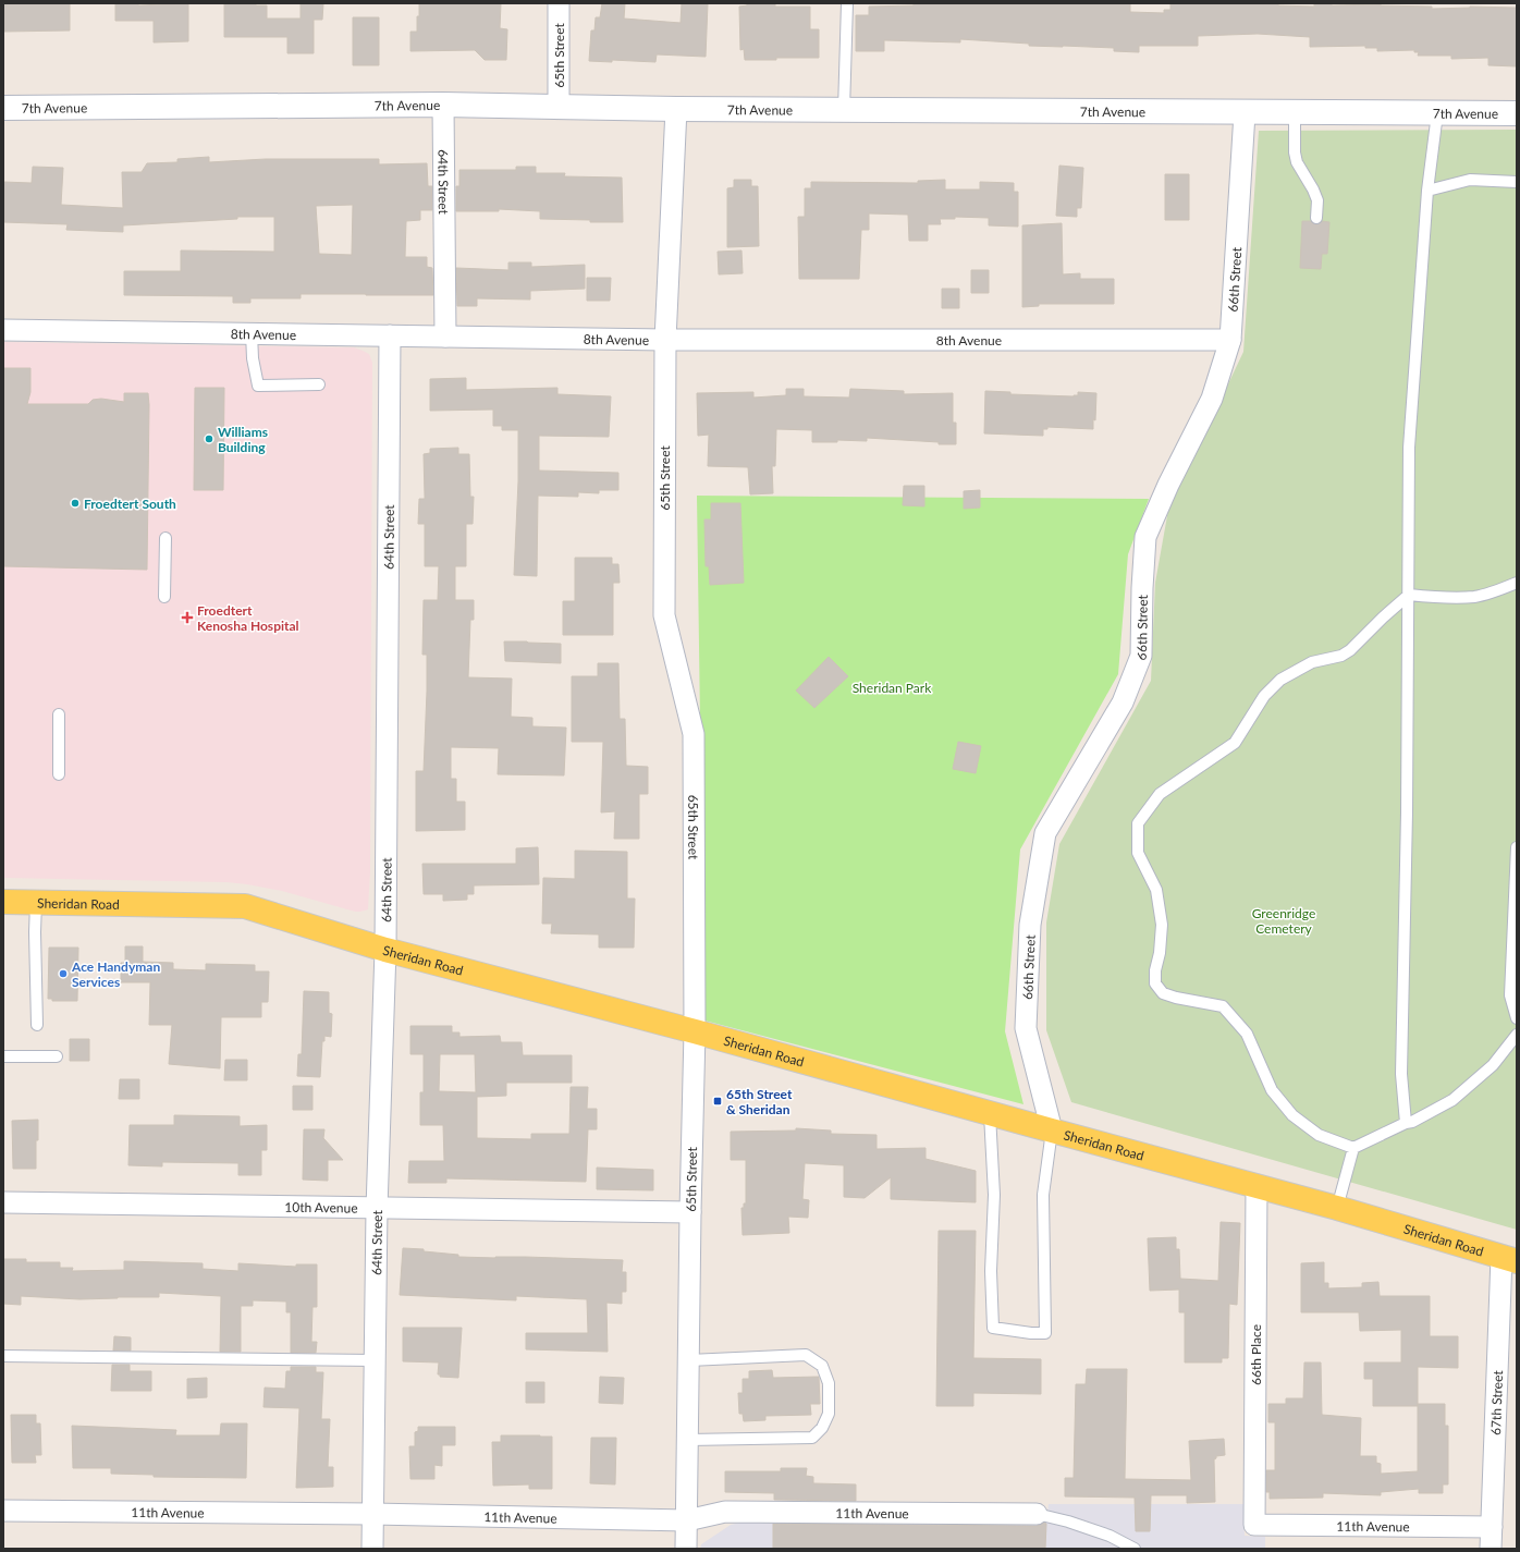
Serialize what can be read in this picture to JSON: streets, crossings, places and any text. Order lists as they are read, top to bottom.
{
  "streets": {
    "main road": ["Sheridan Road"],
    "street": [
      "65th Street",
      "7th Avenue",
      "64th Street",
      "66th Street",
      "8th Avenue",
      "10th Avenue",
      "66th Place",
      "67th Street",
      "11th Avenue"
    ]
  },
  "crossings": [
    ["65th Street", "7th Avenue"],
    ["65th Street", "8th Avenue"],
    ["65th Street", "Sheridan Road"],
    ["65th Street", "10th Avenue"],
    ["65th Street", "11th Avenue"],
    ["7th Avenue", "64th Street"],
    ["7th Avenue", "66th Street"],
    ["64th Street", "8th Avenue"],
    ["64th Street", "Sheridan Road"],
    ["64th Street", "10th Avenue"],
    ["64th Street", "11th Avenue"],
    ["66th Street", "8th Avenue"],
    ["66th Street", "Sheridan Road"],
    ["Sheridan Road", "66th Place"],
    ["Sheridan Road", "67th Street"],
    ["66th Place", "11th Avenue"],
    ["67th Street", "11th Avenue"]
  ],
  "parks": ["Sheridan Park", "Greenridge Cemetery"],
  "places": {
    "other": ["Williams Building", "Froedtert South", "Ace Handyman Services"],
    "health": ["Froedtert Kenosha Hospital"],
    "transit": ["65th Street & Sheridan"]
  }
}
